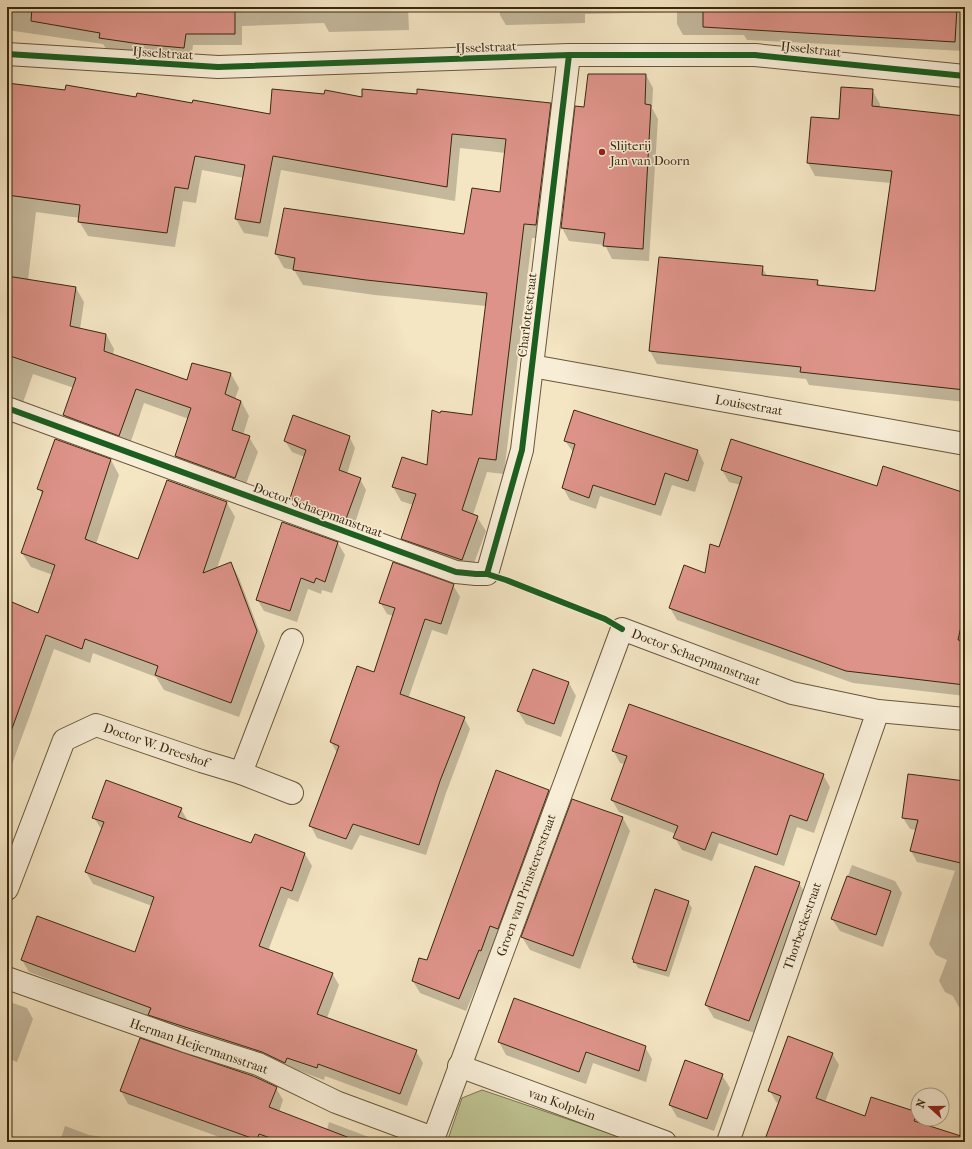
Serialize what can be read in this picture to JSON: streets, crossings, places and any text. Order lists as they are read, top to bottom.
{
  "streets": {
    "street": [
      "IJsselstraat",
      "Charlottestraat",
      "Louisestraat",
      "Doctor Schaepmanstraat",
      "Doctor W. Dreeshof",
      "Groen van Prinstererstraat",
      "Thorbeckestraat",
      "Herman Heijermansstraat",
      "van Kolplein"
    ]
  },
  "crossings": [
    ["IJsselstraat", "Charlottestraat"],
    ["Charlottestraat", "Louisestraat"],
    ["Charlottestraat", "Doctor Schaepmanstraat"],
    ["Doctor Schaepmanstraat", "Groen van Prinstererstraat"],
    ["Doctor Schaepmanstraat", "Thorbeckestraat"],
    ["Groen van Prinstererstraat", "Herman Heijermansstraat"],
    ["Groen van Prinstererstraat", "van Kolplein"]
  ],
  "places": ["Slijterij Jan van Doorn"],
  "north": "left"
}
